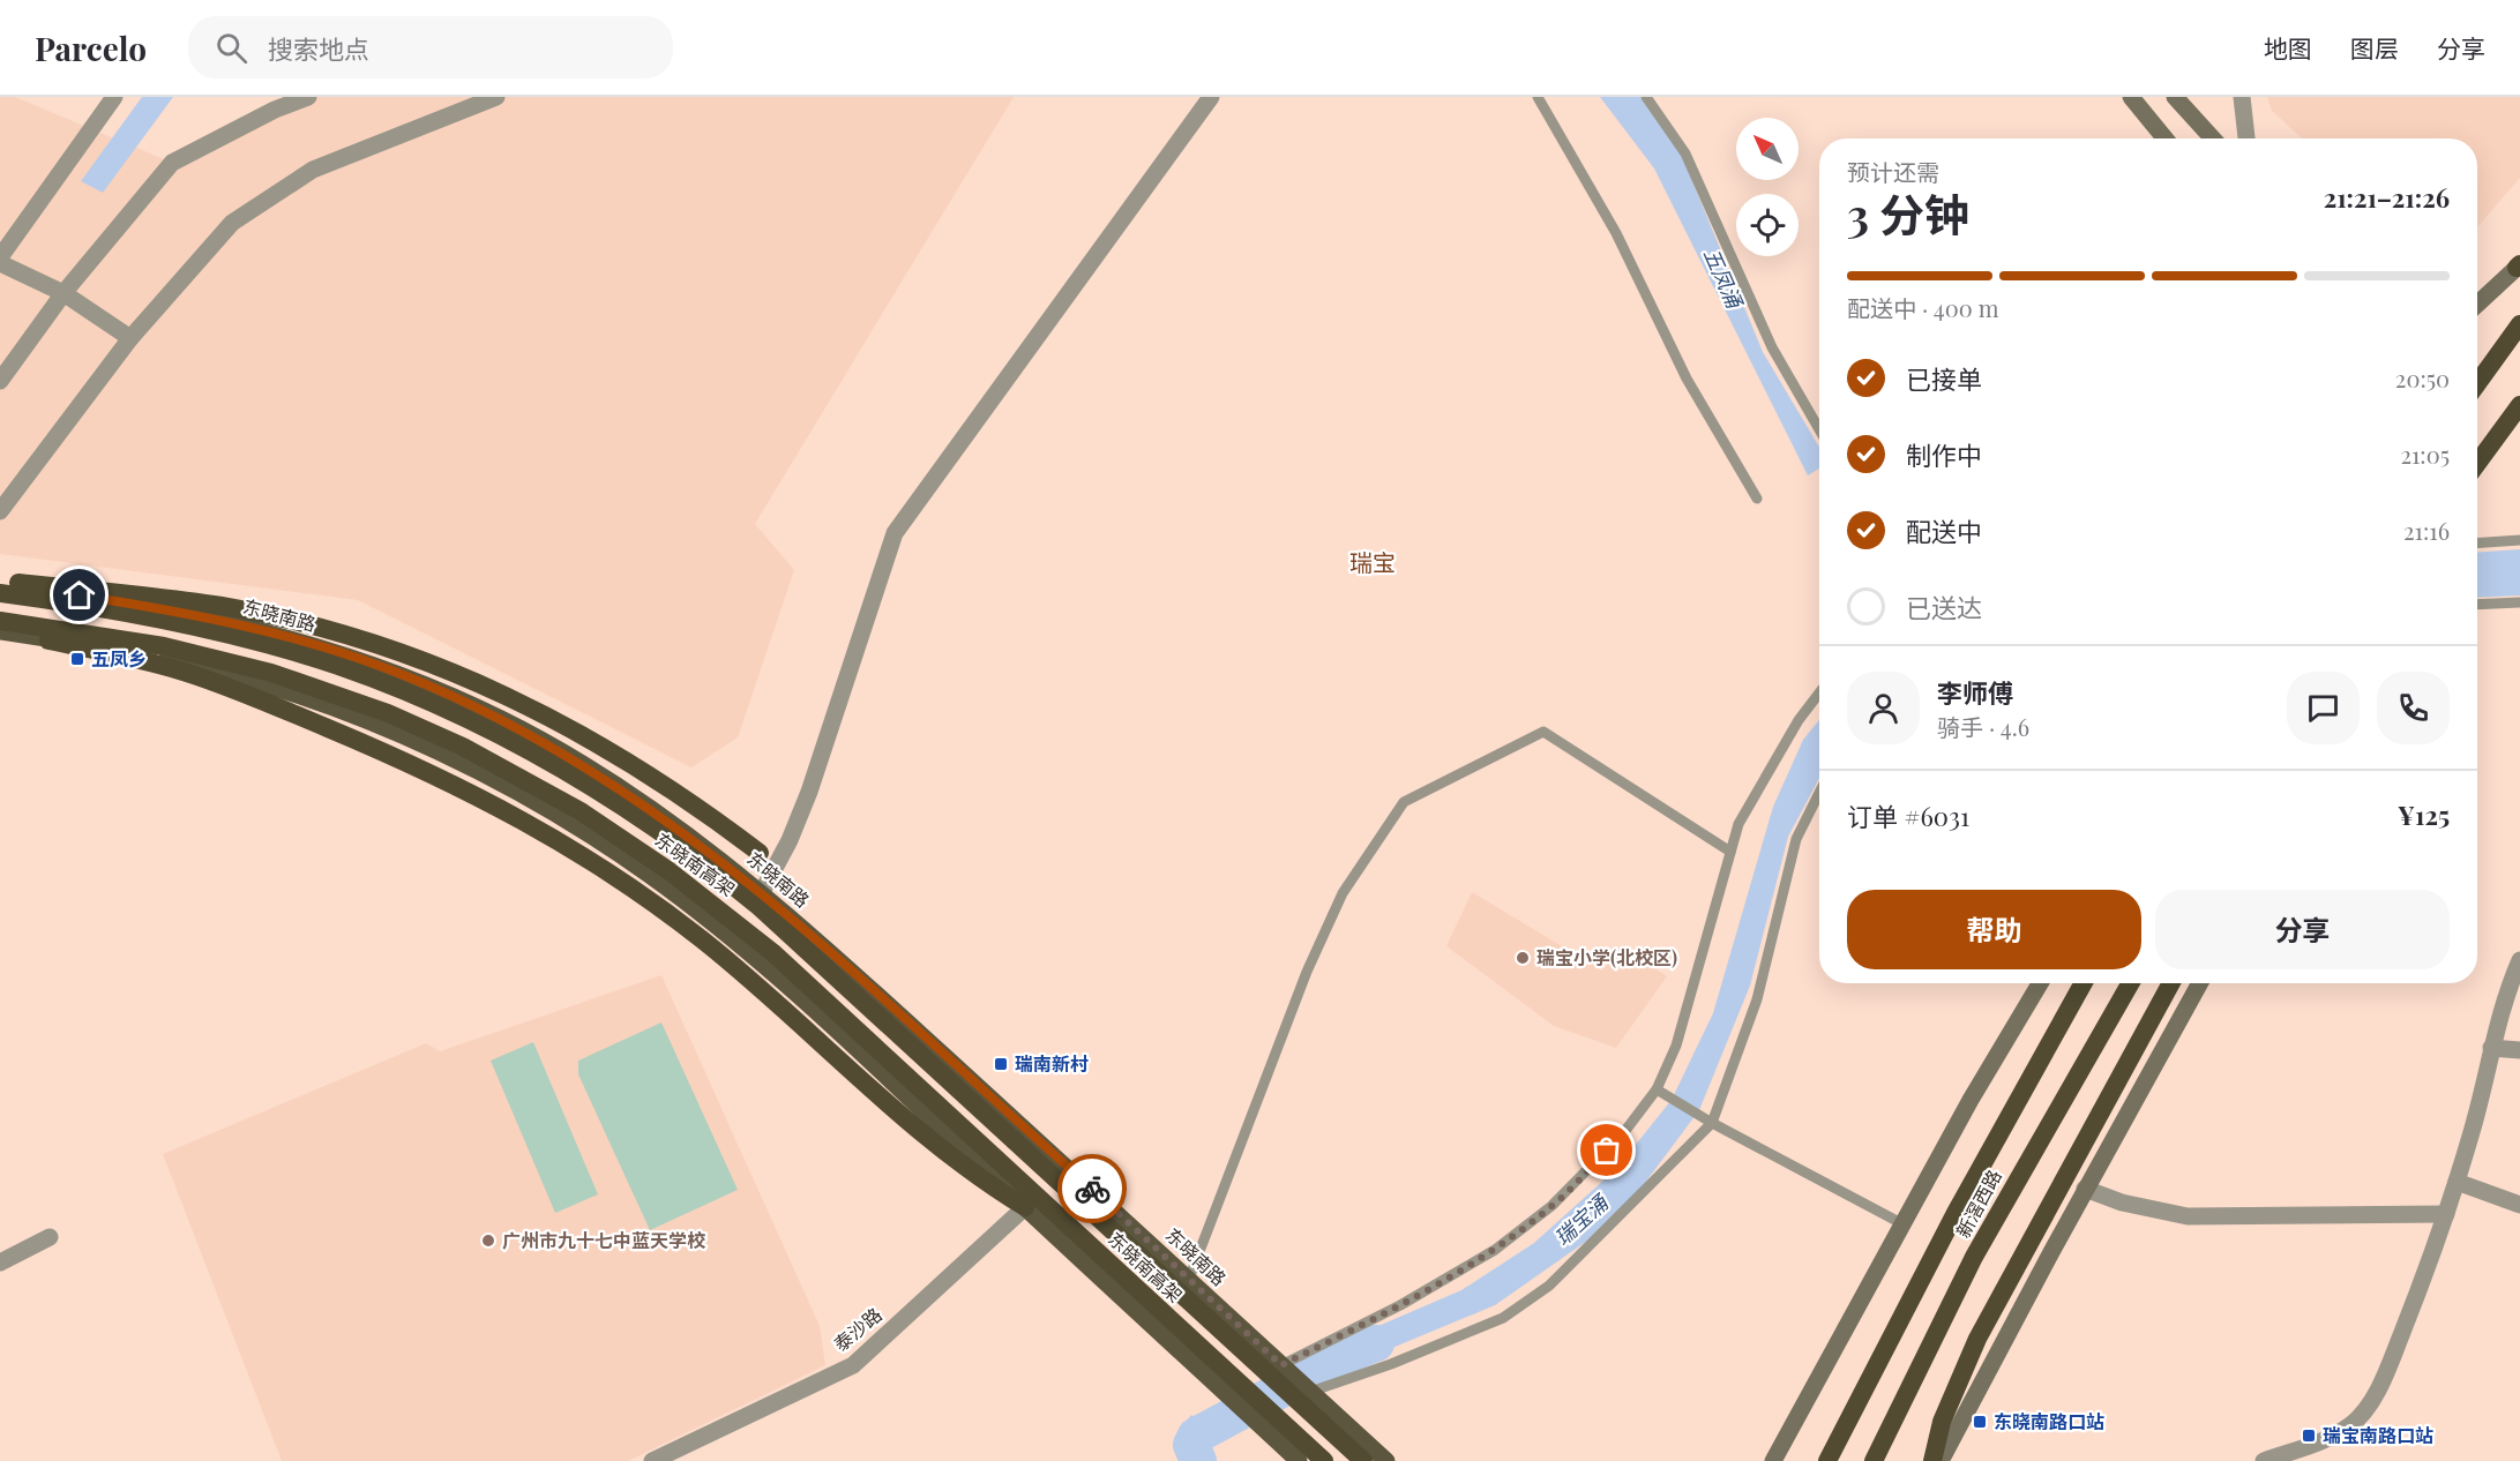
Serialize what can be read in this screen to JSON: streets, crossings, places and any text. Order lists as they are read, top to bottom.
{
  "streets": {
    "highway": ["东晓南高架", "新滘西路"],
    "main road": ["东晓南路"],
    "street": ["泰沙路"]
  },
  "districts": ["瑞宝"],
  "water": ["五凤涌", "瑞宝涌"],
  "places": {
    "transit": [
      "五凤乡",
      "瑞南新村",
      "东晓南路口站",
      "瑞宝南路口站"
    ],
    "other": ["瑞宝小学(北校区)", "广州市九十七中蓝天学校"]
  },
  "north": "top left",
  "page": {
    "header": "Parcelo",
    "search": "搜索地点",
    "nav": ["地图", "图层", "分享"],
    "heading": ["3 分钟", "预计还需", "21:21–21:26"],
    "panel": [
      "李师傅",
      "骑手 · 4.6",
      "订单 #6031",
      "¥125"
    ],
    "bar": "配送中 · 400 m",
    "list": [
      ["已接单", "20:50"],
      ["制作中", "21:05"],
      ["配送中", "21:16"],
      "已送达"
    ],
    "buttons": ["帮助", "分享"]
  }
}
